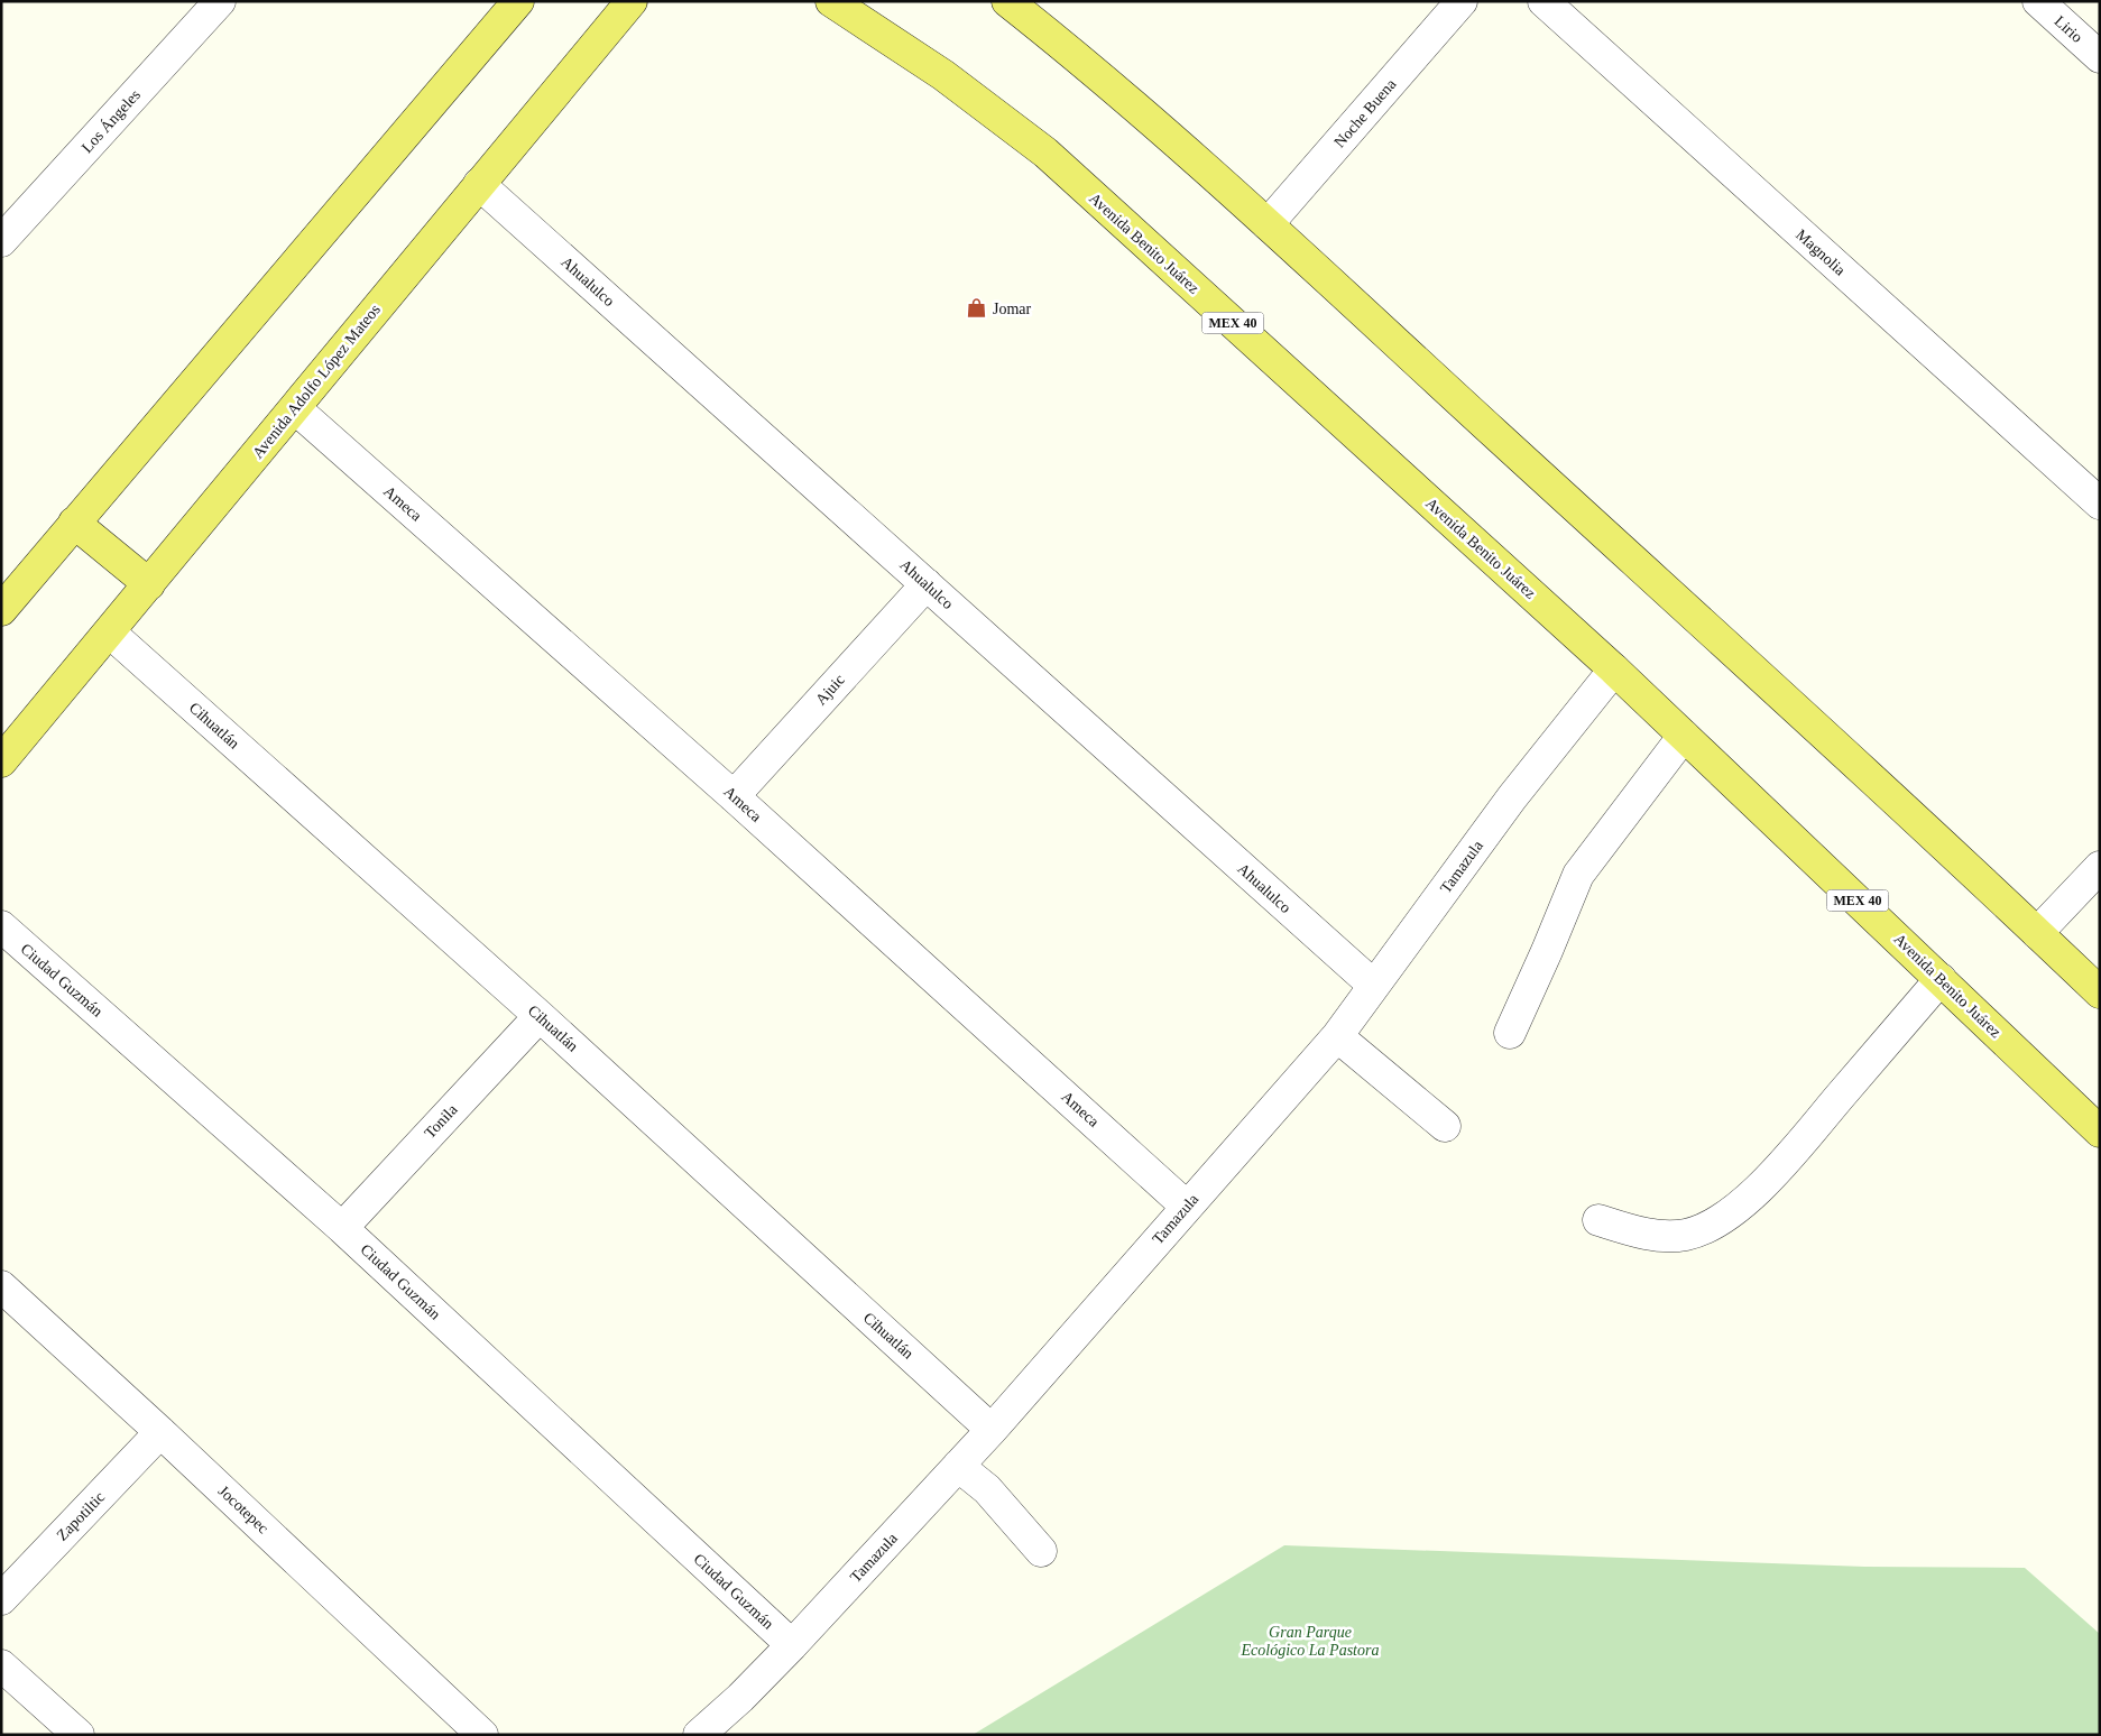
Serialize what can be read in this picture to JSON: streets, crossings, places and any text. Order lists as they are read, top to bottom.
{
  "streets": {
    "main road": ["Avenida Benito Juárez", "MEX 40", "Avenida Adolfo López Mateos"],
    "street": [
      "Lirio",
      "Noche Buena",
      "Los Ángeles",
      "Magnolia",
      "Ahualulco",
      "Ameca",
      "Ajuic",
      "Cihuatlán",
      "Tamazula",
      "Ciudad Guzmán",
      "Tonila",
      "Jocotepec",
      "Zapotiltic"
    ]
  },
  "crossings": [
    ["Avenida Benito Juárez", "Tamazula"],
    ["Ahualulco", "Avenida Adolfo López Mateos"],
    ["Ahualulco", "Ajuic"],
    ["Ahualulco", "Tamazula"],
    ["Avenida Adolfo López Mateos", "Ameca"],
    ["Avenida Adolfo López Mateos", "Cihuatlán"],
    ["Ameca", "Ajuic"],
    ["Ameca", "Tamazula"],
    ["Cihuatlán", "Tamazula"],
    ["Cihuatlán", "Tonila"],
    ["Tamazula", "Ciudad Guzmán"],
    ["Ciudad Guzmán", "Tonila"],
    ["Jocotepec", "Zapotiltic"]
  ],
  "parks": ["Gran Parque Ecológico La Pastora"],
  "places": {
    "shop": ["Jomar"]
  }
}
